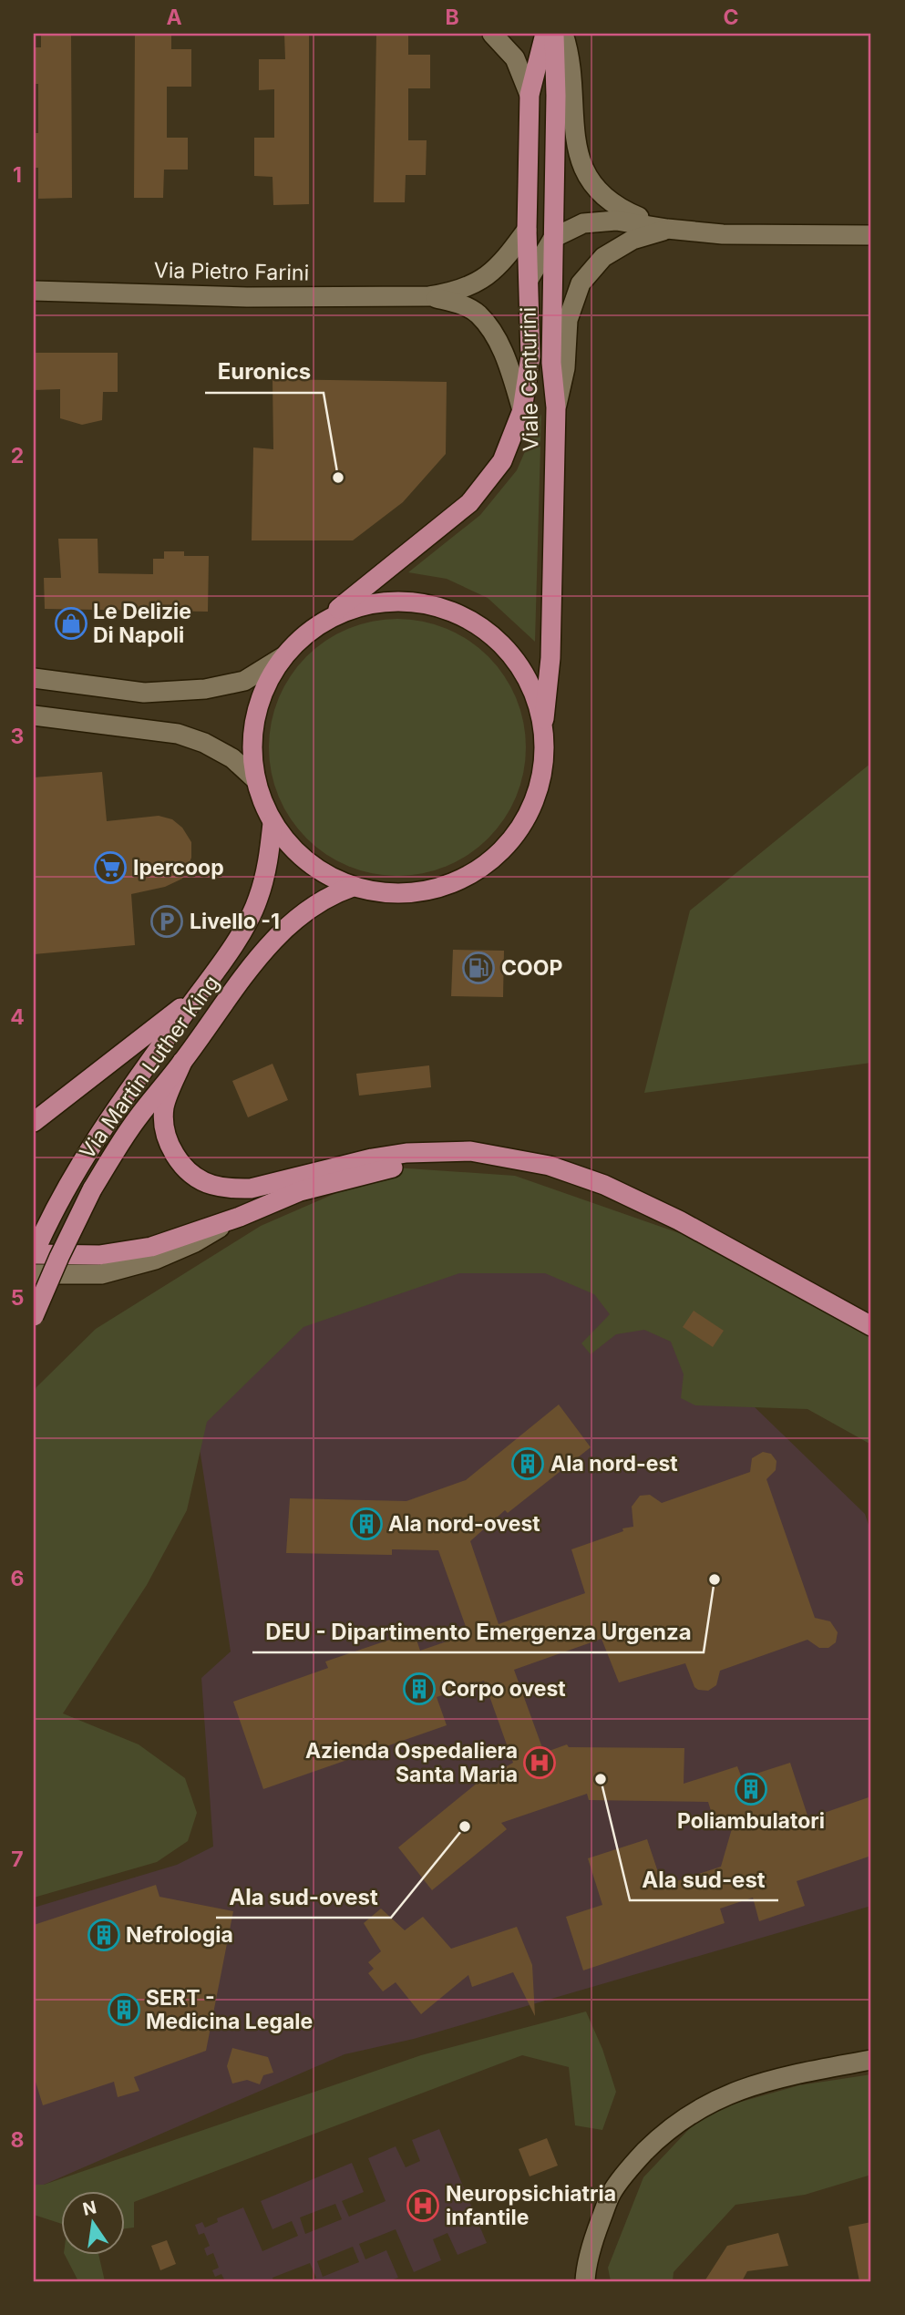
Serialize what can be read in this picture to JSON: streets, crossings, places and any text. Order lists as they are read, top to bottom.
{
  "streets": {
    "main road": ["Viale Centurini", "Via Martin Luther King"],
    "street": ["Via Pietro Farini"]
  },
  "crossings": [
    ["Via Pietro Farini", "Viale Centurini"],
    ["Viale Centurini", "Via Martin Luther King"]
  ],
  "places": {
    "other": [
      "Euronics",
      "DEU - Dipartimento Emergenza Urgenza",
      "Ala sud-est",
      "Ala sud-ovest"
    ],
    "shop": ["Le Delizie Di Napoli"],
    "supermarket": ["Ipercoop"],
    "parking": ["Livello -1"],
    "fuel station": ["COOP"],
    "building": [
      "Ala nord-est",
      "Ala nord-ovest",
      "Corpo ovest",
      "Poliambulatori",
      "Nefrologia",
      "SERT - Medicina Legale"
    ],
    "hospital": ["Azienda Ospedaliera Santa Maria", "Neuropsichiatria infantile"]
  },
  "north": "top",
  "grid": {
    "columns": ["A", "B", "C"],
    "rows": [
      "1",
      "2",
      "3",
      "4",
      "5",
      "6",
      "7",
      "8"
    ]
  }
}
